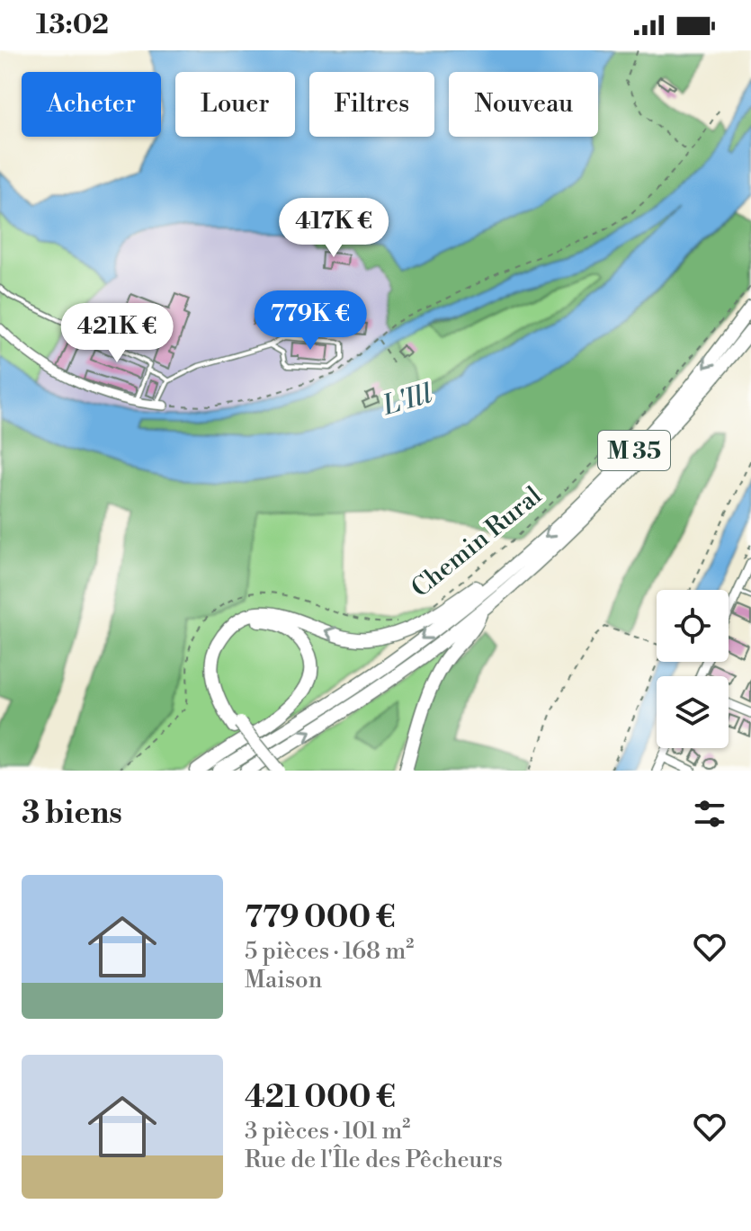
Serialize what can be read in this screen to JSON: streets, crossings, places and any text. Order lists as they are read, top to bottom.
{
  "streets": {
    "highway": ["M 35"],
    "path": ["Chemin Rural"]
  },
  "water": ["L'Ill"],
  "page": {
    "status": "13:02",
    "chip": [
      "Acheter",
      "Louer",
      "Filtres",
      "Nouveau"
    ],
    "price": ["417K €", "779K €", "421K €"],
    "heading": "3 biens",
    "list": [
      {
        "name": "779 000 €",
        "note": "5 pièces · 168 m² · Maison"
      },
      {
        "name": "421 000 €",
        "note": "3 pièces · 101 m² · Rue de l'Île des Pêcheurs"
      }
    ]
  }
}
